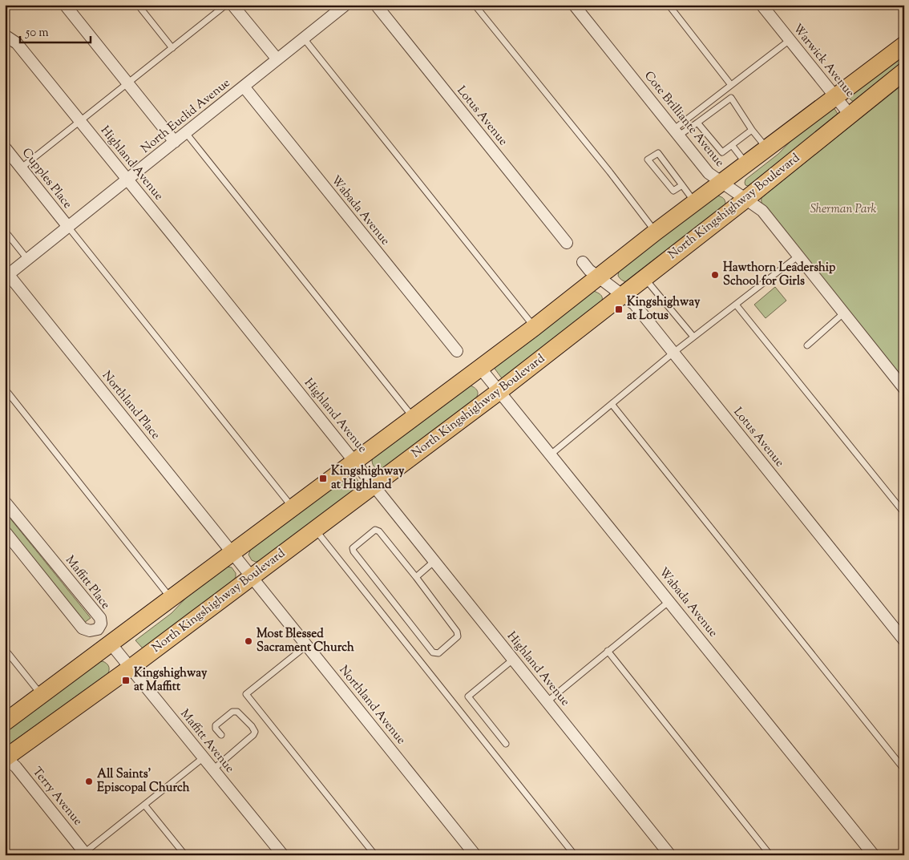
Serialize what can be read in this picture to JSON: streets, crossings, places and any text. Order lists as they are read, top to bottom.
{
  "streets": {
    "main road": ["North Kingshighway Boulevard"],
    "street": [
      "Warwick Avenue",
      "North Euclid Avenue",
      "Lotus Avenue",
      "Cote Brilliante Avenue",
      "Highland Avenue",
      "Cupples Place",
      "Wabada Avenue",
      "Northland Place",
      "Maffitt Place",
      "Northland Avenue",
      "Maffitt Avenue",
      "Terry Avenue"
    ]
  },
  "crossings": [
    ["Warwick Avenue", "North Kingshighway Boulevard"],
    ["North Euclid Avenue", "Highland Avenue"],
    ["North Euclid Avenue", "Cupples Place"],
    ["North Euclid Avenue", "Wabada Avenue"],
    ["North Euclid Avenue", "Northland Place"],
    ["Lotus Avenue", "North Kingshighway Boulevard"],
    ["Cote Brilliante Avenue", "North Kingshighway Boulevard"],
    ["Highland Avenue", "North Kingshighway Boulevard"],
    ["North Kingshighway Boulevard", "Wabada Avenue"],
    ["North Kingshighway Boulevard", "Northland Avenue"],
    ["North Kingshighway Boulevard", "Maffitt Avenue"],
    ["North Kingshighway Boulevard", "Terry Avenue"],
    ["Northland Place", "Northland Avenue"]
  ],
  "parks": ["Sherman Park"],
  "places": {
    "other": ["Hawthorn Leadership School for Girls", "Most Blessed Sacrament Church", "All Saints' Episcopal Church"],
    "transit": ["Kingshighway at Lotus", "Kingshighway at Highland", "Kingshighway at Maffitt"]
  },
  "scale_bar": "50 m"
}
